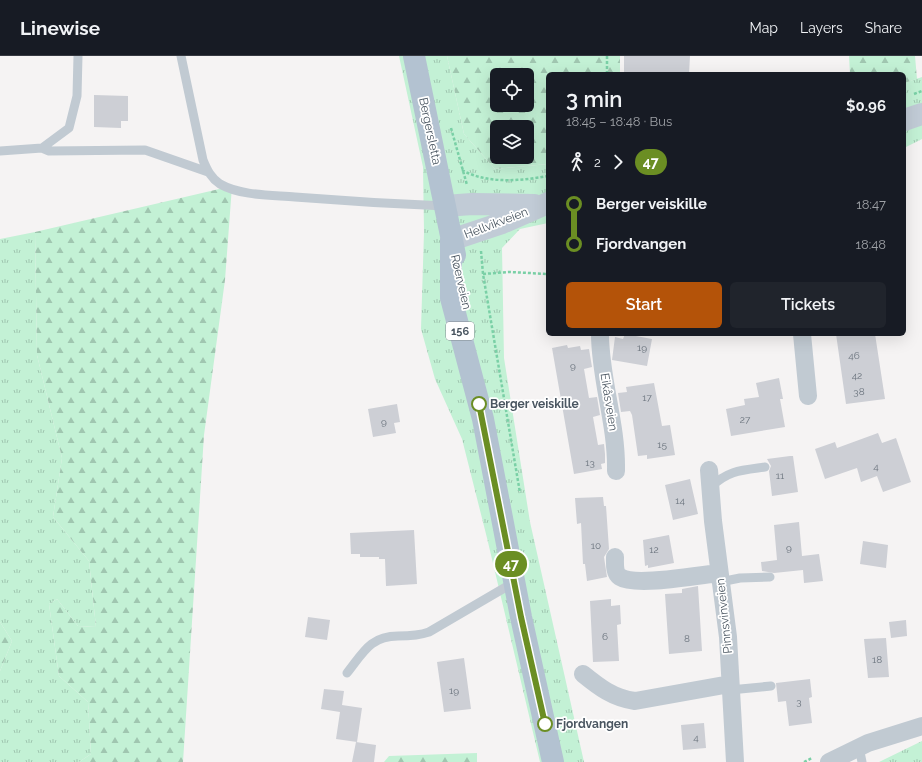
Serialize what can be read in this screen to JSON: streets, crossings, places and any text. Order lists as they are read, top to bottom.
{
  "streets": {
    "main road": [
      "Bergersletta",
      "Hellvikveien",
      "Røerveien",
      "156"
    ],
    "street": ["Eikåsveien", "Pinnsvinveien"]
  },
  "crossings": [
    ["Bergersletta", "Hellvikveien"],
    ["Bergersletta", "Røerveien"],
    ["Hellvikveien", "Røerveien"]
  ],
  "places": ["Berger veiskille", "Fjordvangen"],
  "lines": ["bus line 47"],
  "house_numbers": [
    "19",
    "46",
    "9",
    "42",
    "38",
    "17",
    "27",
    "9",
    "15",
    "13",
    "4",
    "11",
    "14",
    "10",
    "9",
    "12",
    "6",
    "8",
    "18",
    "19",
    "3",
    "4"
  ],
  "page": {
    "header": "Linewise",
    "nav": ["Map", "Layers", "Share"],
    "on_map": "47",
    "heading": ["3 min", "18:45 – 18:48 · Bus", "$0.96"],
    "legs": ["2", "47"],
    "list": [
      {
        "name": "Berger veiskille",
        "value": "18:47"
      },
      {
        "name": "Fjordvangen",
        "value": "18:48"
      }
    ],
    "buttons": ["Start", "Tickets"]
  }
}
